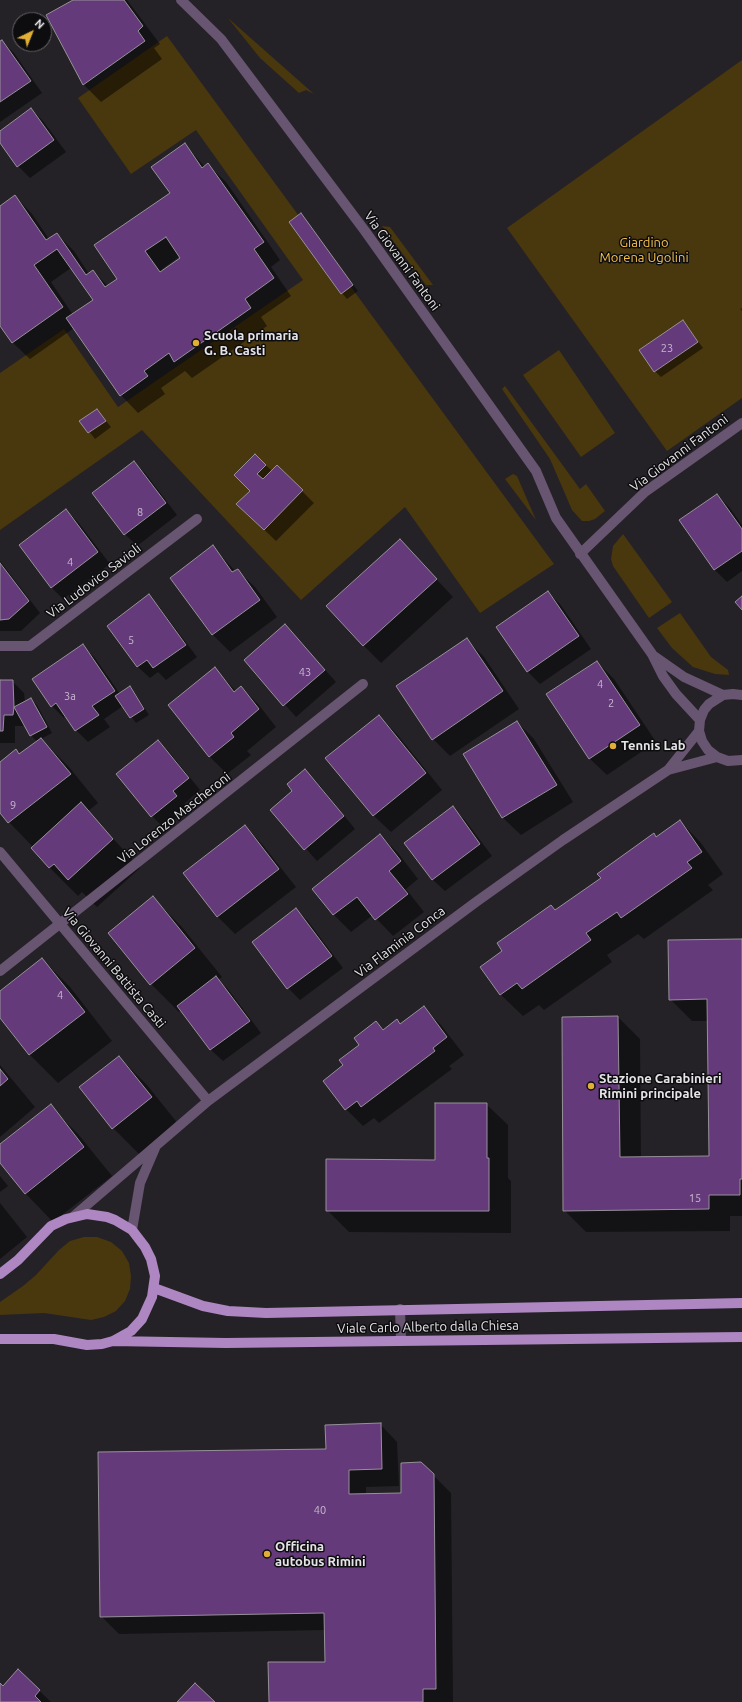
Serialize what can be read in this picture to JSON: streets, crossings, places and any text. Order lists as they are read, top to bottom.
{
  "streets": {
    "main road": ["Viale Carlo Alberto dalla Chiesa"],
    "street": [
      "Via Giovanni Fantoni",
      "Via Ludovico Savioli",
      "Via Lorenzo Mascheroni",
      "Via Flaminia Conca",
      "Via Giovanni Battista Casti"
    ]
  },
  "crossings": [
    ["Via Lorenzo Mascheroni", "Via Giovanni Battista Casti"],
    ["Via Flaminia Conca", "Via Giovanni Battista Casti"]
  ],
  "parks": ["Giardino Morena Ugolini"],
  "places": [
    "Scuola primaria G. B. Casti",
    "Tennis Lab",
    "Stazione Carabinieri Rimini principale",
    "Officina autobus Rimini"
  ],
  "house_numbers": [
    "23",
    "8",
    "4",
    "5",
    "43",
    "4",
    "3a",
    "2",
    "9",
    "4",
    "15",
    "40"
  ],
  "north": "top right"
}
